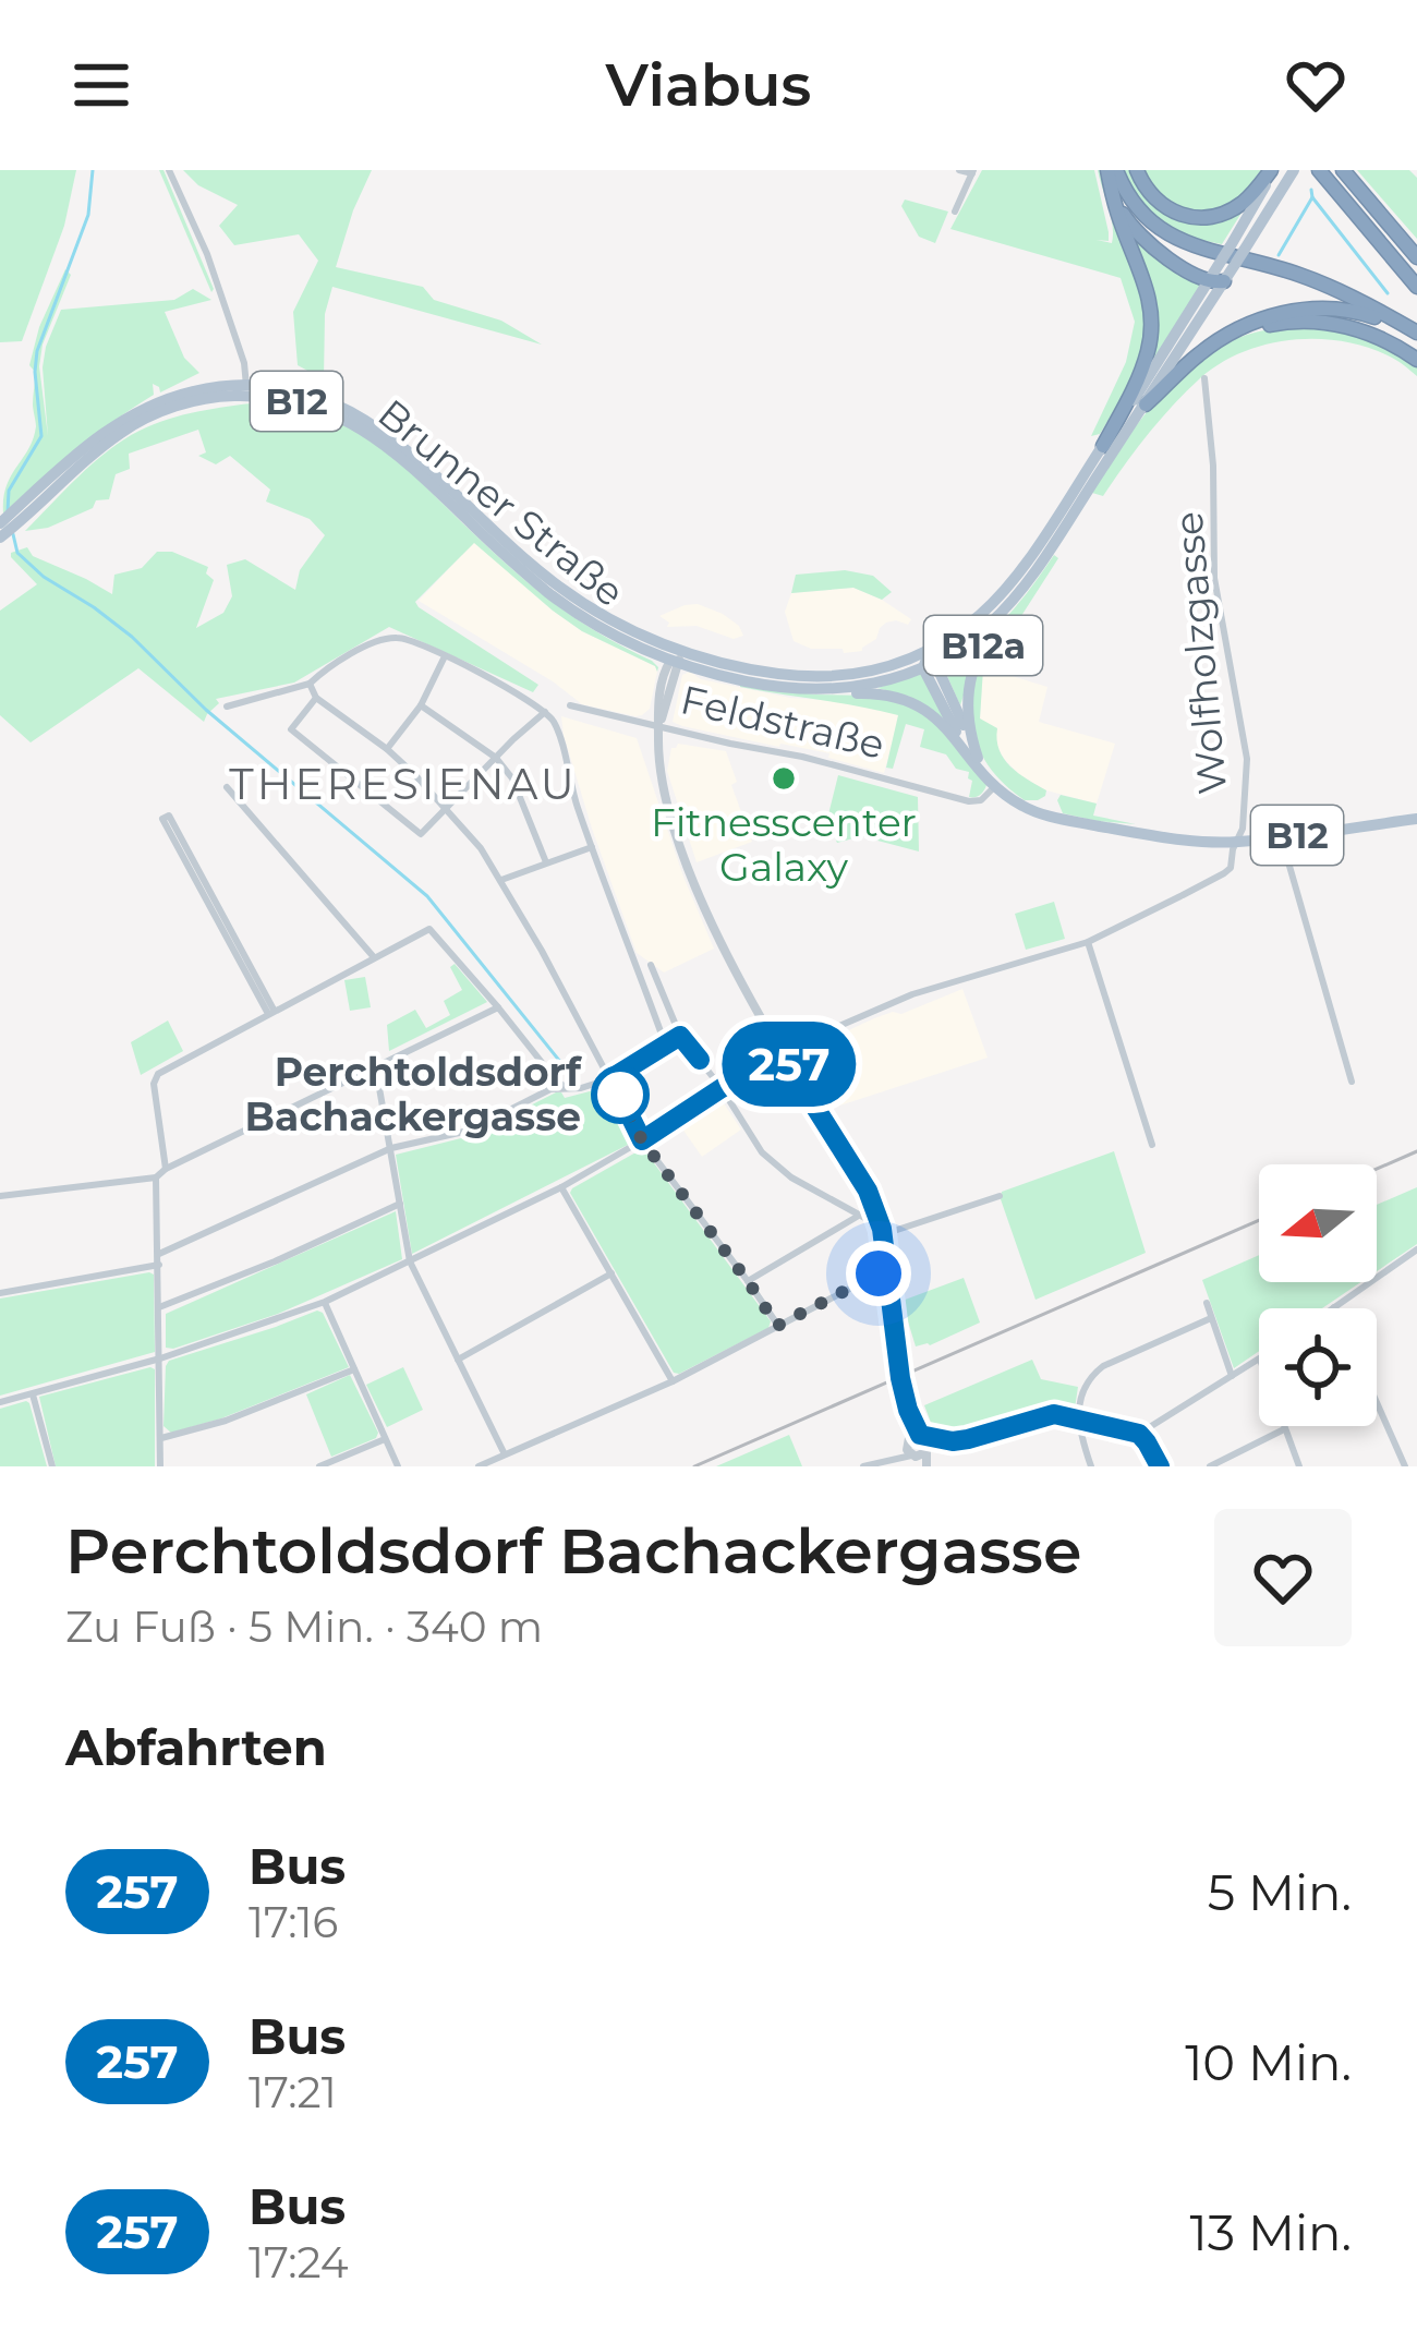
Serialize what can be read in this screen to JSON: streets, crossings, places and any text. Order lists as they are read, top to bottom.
{
  "streets": {
    "main road": ["B12", "Brunner Straße", "B12a"],
    "street": ["Wolfholzgasse", "Feldstraße"]
  },
  "crossings": [
    ["B12", "Wolfholzgasse"],
    ["B12", "Feldstraße"],
    ["Brunner Straße", "B12a"]
  ],
  "districts": ["THERESIENAU"],
  "places": ["Fitnesscenter Galaxy", "Perchtoldsdorf Bachackergasse"],
  "lines": ["bus line 257"],
  "north": "left",
  "page": {
    "header": "Viabus",
    "on_map": "257",
    "heading": [
      ["Perchtoldsdorf Bachackergasse", "Zu Fuß · 5 Min. · 340 m"],
      "Abfahrten"
    ],
    "list": [
      {
        "mark": "257",
        "name": "Bus",
        "note": "17:16",
        "value": "5 Min."
      },
      {
        "mark": "257",
        "name": "Bus",
        "note": "17:21",
        "value": "10 Min."
      },
      {
        "mark": "257",
        "name": "Bus",
        "note": "17:24",
        "value": "13 Min."
      }
    ]
  }
}
